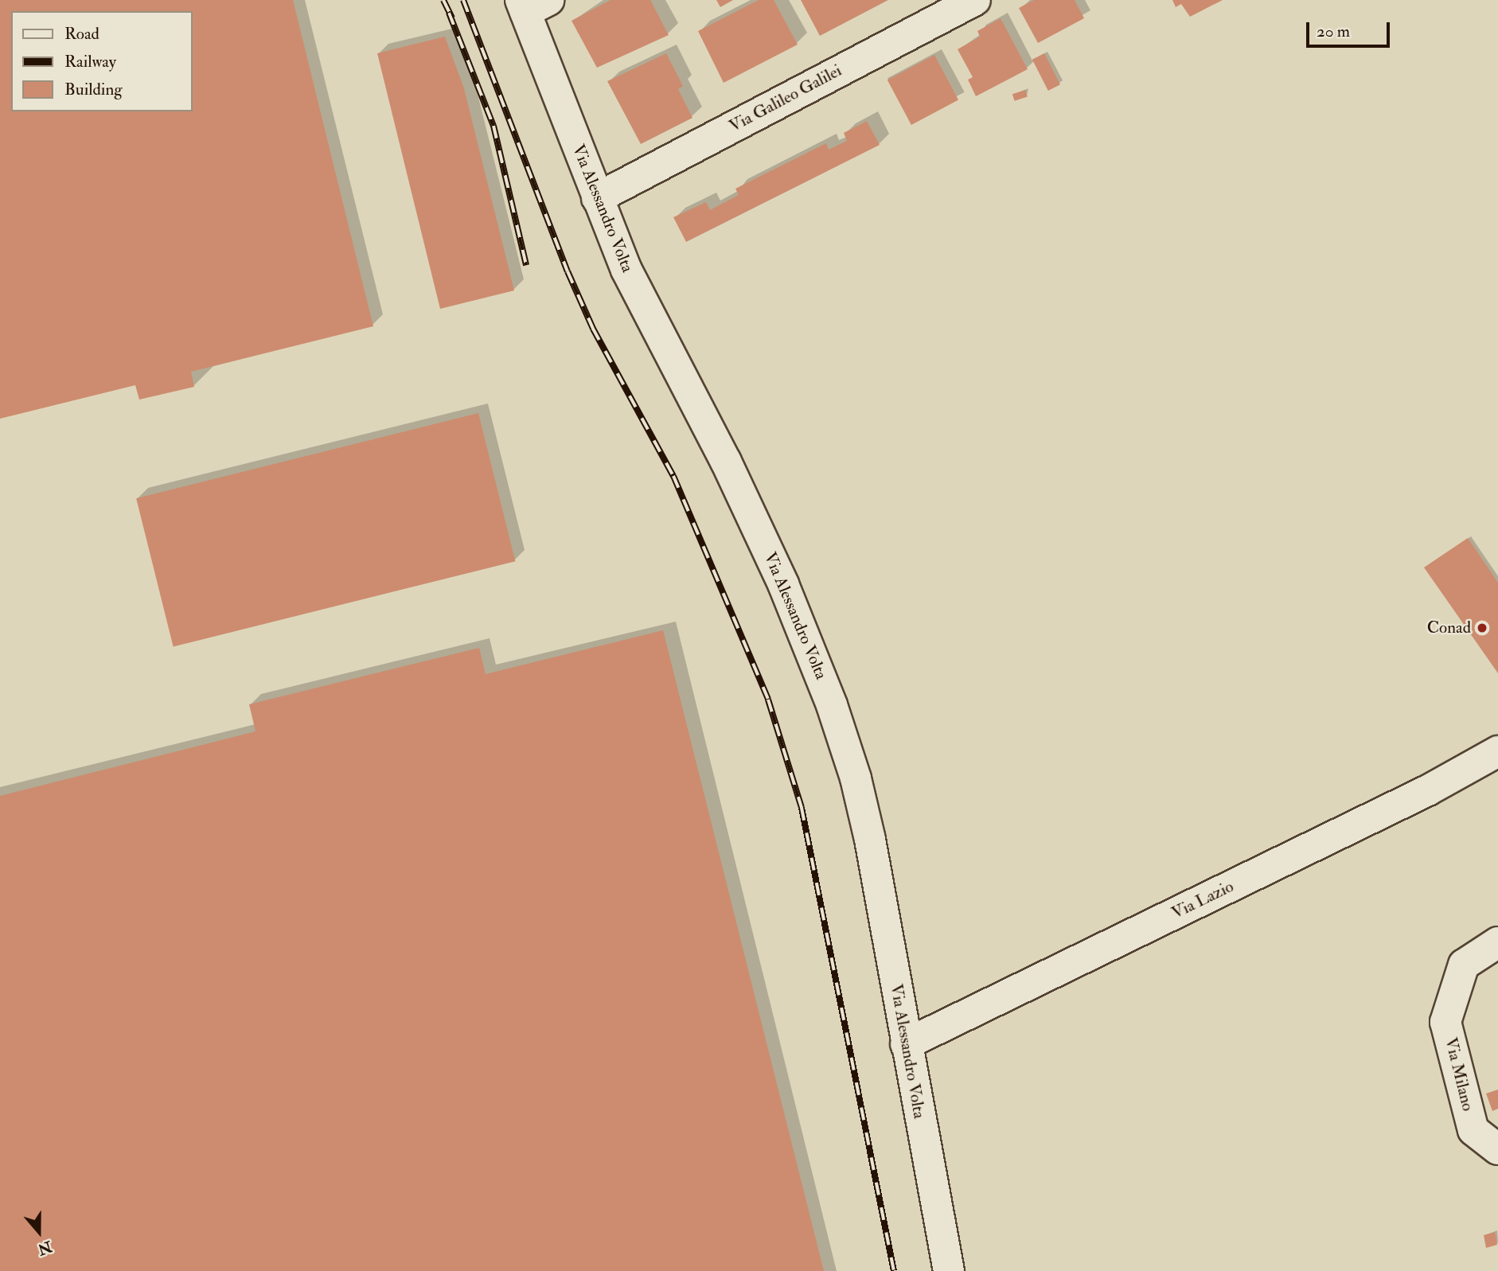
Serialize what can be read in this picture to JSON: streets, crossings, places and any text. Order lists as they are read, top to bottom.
{
  "streets": {
    "street": [
      "Via Galileo Galilei",
      "Via Alessandro Volta",
      "Via Lazio",
      "Via Milano"
    ]
  },
  "crossings": [
    ["Via Galileo Galilei", "Via Alessandro Volta"],
    ["Via Alessandro Volta", "Via Lazio"]
  ],
  "places": ["Conad"],
  "legend": ["Road", "Railway", "Building"],
  "scale_bar": "20 m",
  "north": "bottom"
}
